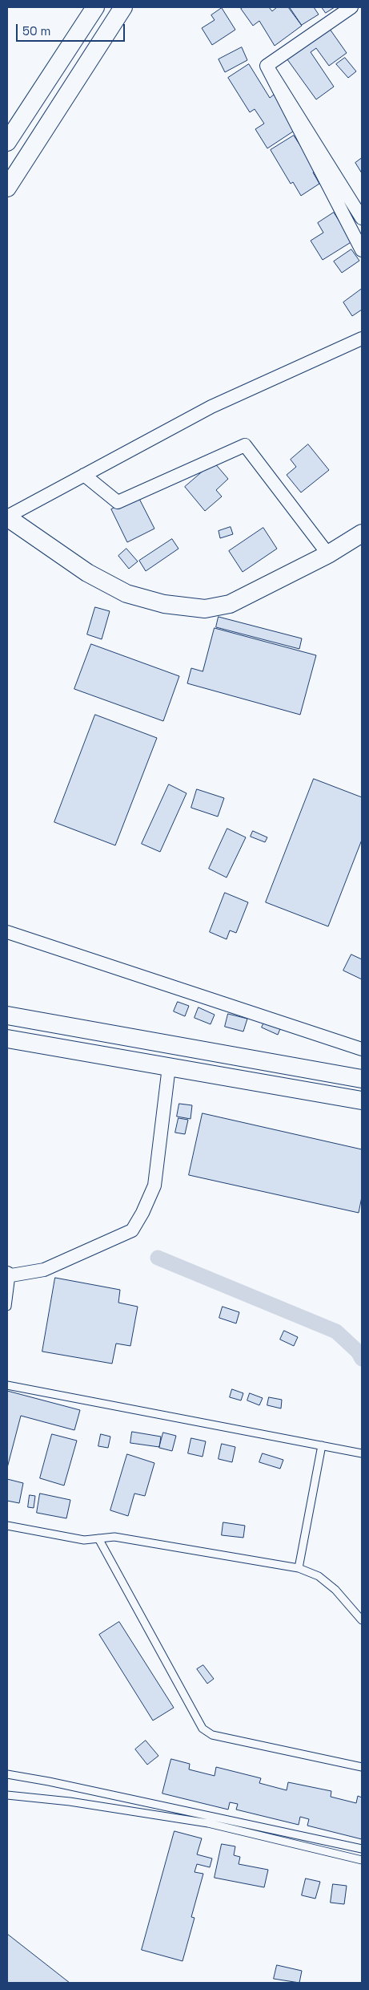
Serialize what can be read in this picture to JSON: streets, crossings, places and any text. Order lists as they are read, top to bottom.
{
  "scale_bar": "50 m"
}
